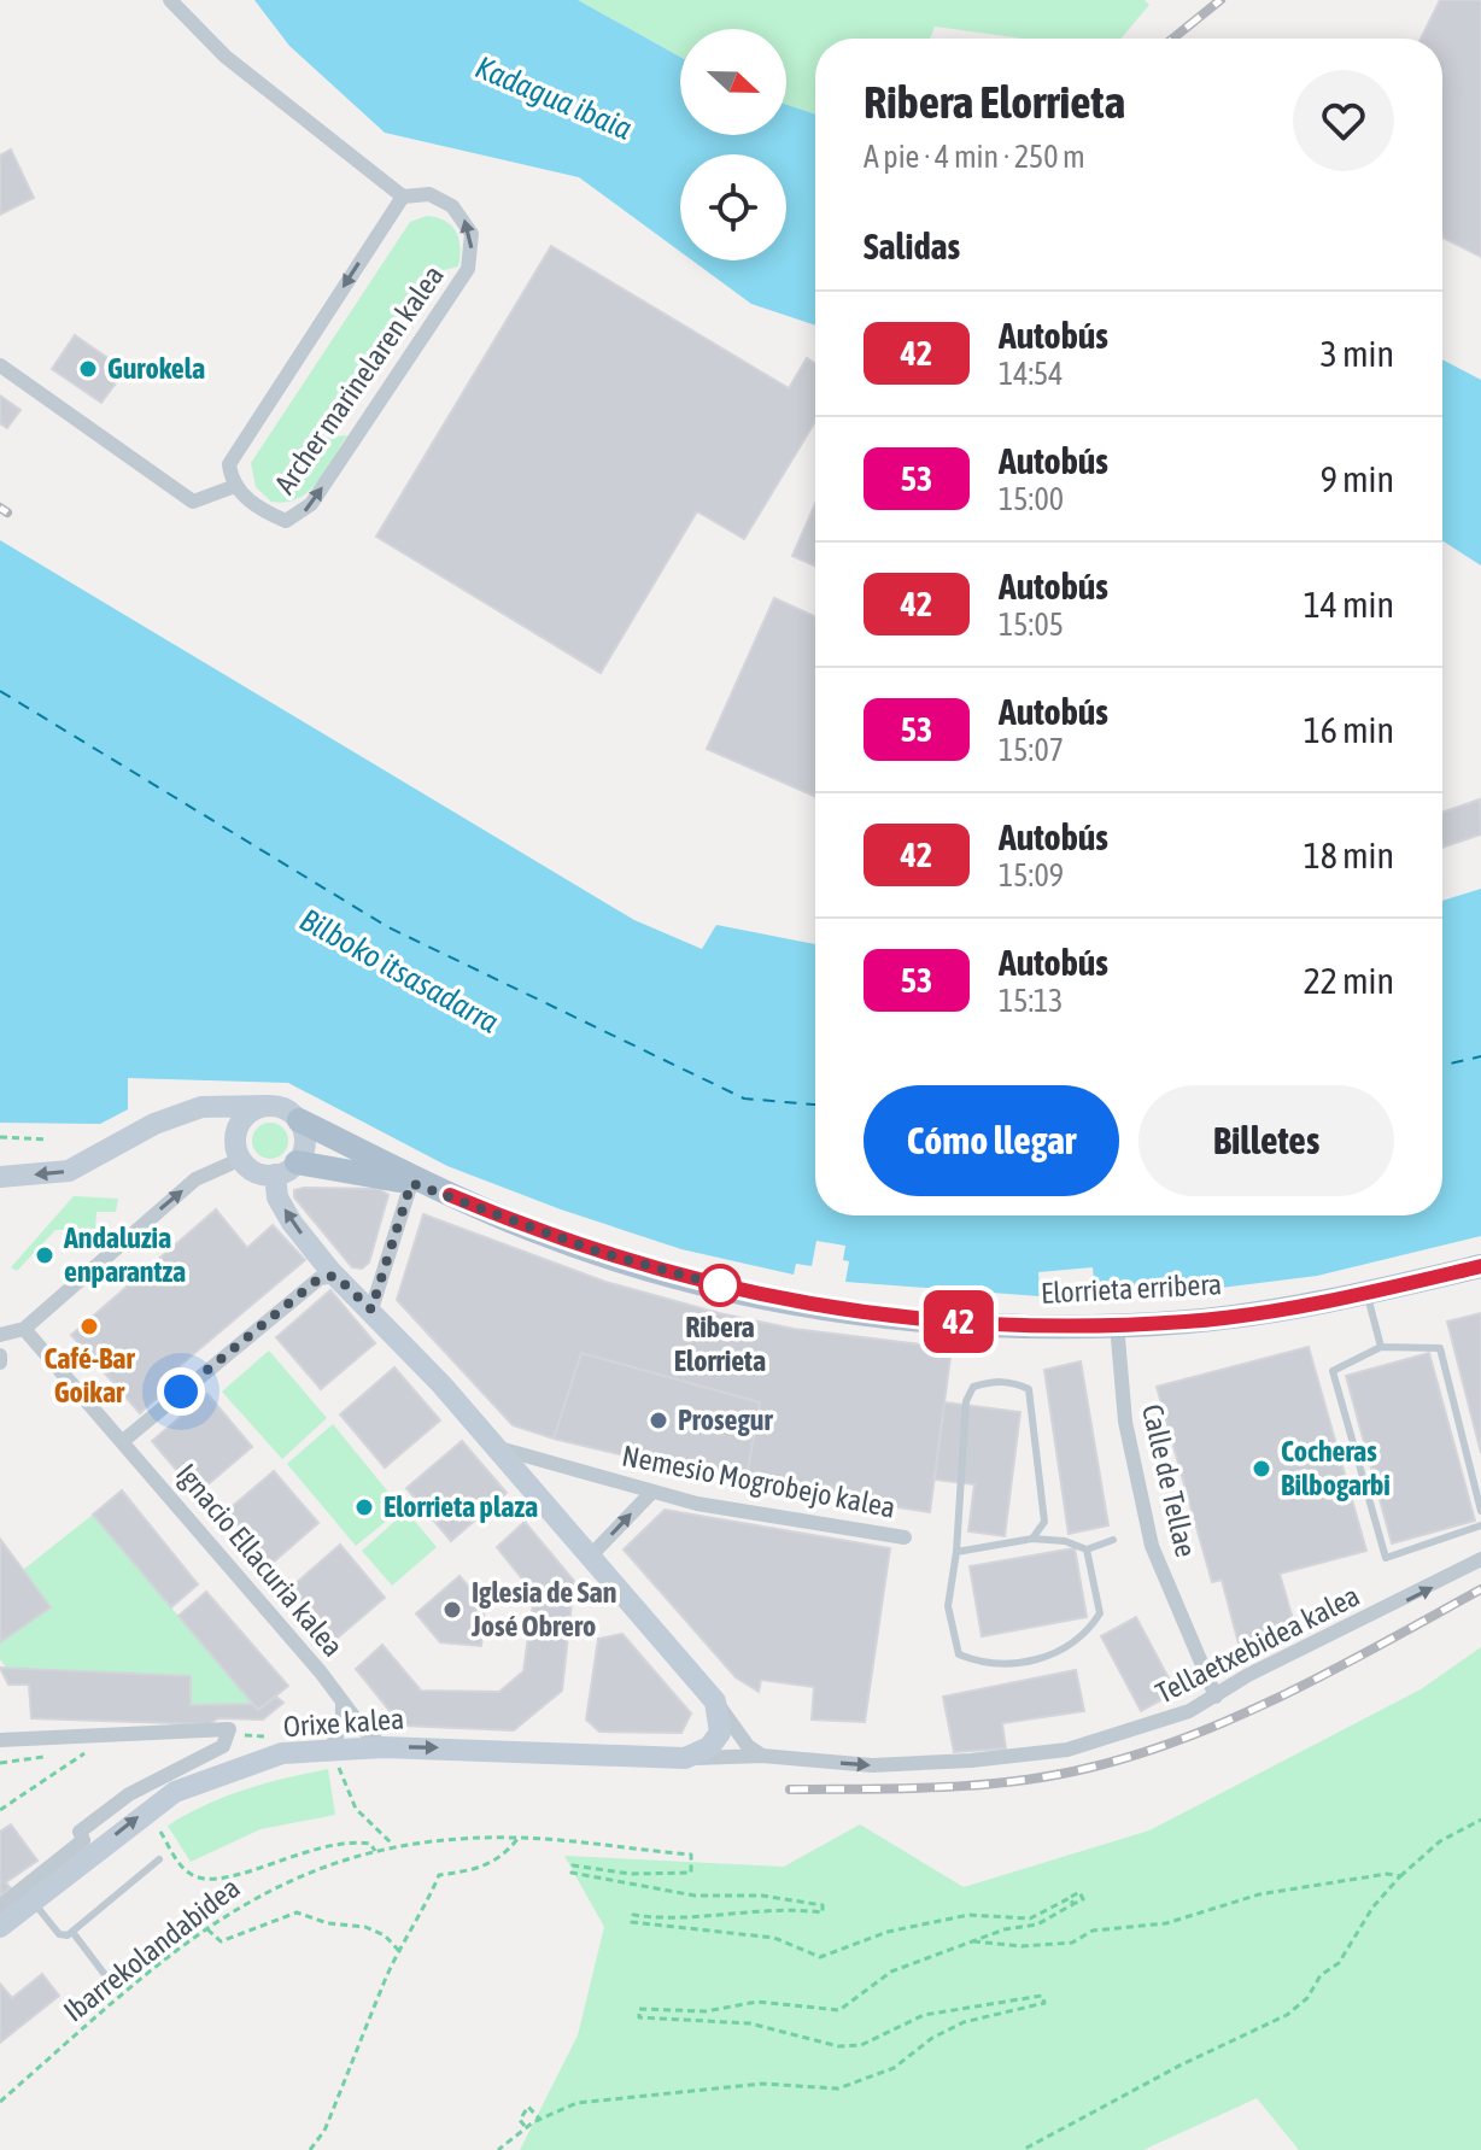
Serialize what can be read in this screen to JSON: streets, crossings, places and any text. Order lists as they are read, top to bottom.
{
  "streets": {
    "main road": ["Elorrieta erribera", "Orixe kalea"],
    "street": [
      "Archer marinelaren kalea",
      "Calle de Tellae",
      "Nemesio Mogrobejo kalea",
      "Ignacio Ellacuria kalea",
      "Tellaetxebidea kalea"
    ],
    "path": ["Ibarrekolandabidea"]
  },
  "crossings": [
    ["Elorrieta erribera", "Calle de Tellae"],
    ["Calle de Tellae", "Tellaetxebidea kalea"],
    ["Ignacio Ellacuria kalea", "Orixe kalea"],
    ["Tellaetxebidea kalea", "Orixe kalea"]
  ],
  "one_way": ["Tellaetxebidea kalea", "Orixe kalea"],
  "water": ["Kadagua ibaia", "Bilboko itsasadarra"],
  "places": [
    "Gurokela",
    "Andaluzia enparantza",
    "Ribera Elorrieta",
    "Café-Bar Goikar",
    "Prosegur",
    "Cocheras Bilbogarbi",
    "Elorrieta plaza",
    "Iglesia de San José Obrero"
  ],
  "lines": ["bus line 42"],
  "north": "right",
  "page": {
    "on_map": "42",
    "heading": [
      ["Ribera Elorrieta", "A pie · 4 min · 250 m"],
      "Salidas"
    ],
    "list": [
      {
        "mark": "42",
        "name": "Autobús",
        "note": "14:54",
        "value": "3 min"
      },
      {
        "mark": "53",
        "name": "Autobús",
        "note": "15:00",
        "value": "9 min"
      },
      {
        "mark": "42",
        "name": "Autobús",
        "note": "15:05",
        "value": "14 min"
      },
      {
        "mark": "53",
        "name": "Autobús",
        "note": "15:07",
        "value": "16 min"
      },
      {
        "mark": "42",
        "name": "Autobús",
        "note": "15:09",
        "value": "18 min"
      },
      {
        "mark": "53",
        "name": "Autobús",
        "note": "15:13",
        "value": "22 min"
      }
    ],
    "buttons": ["Cómo llegar", "Billetes"]
  }
}
